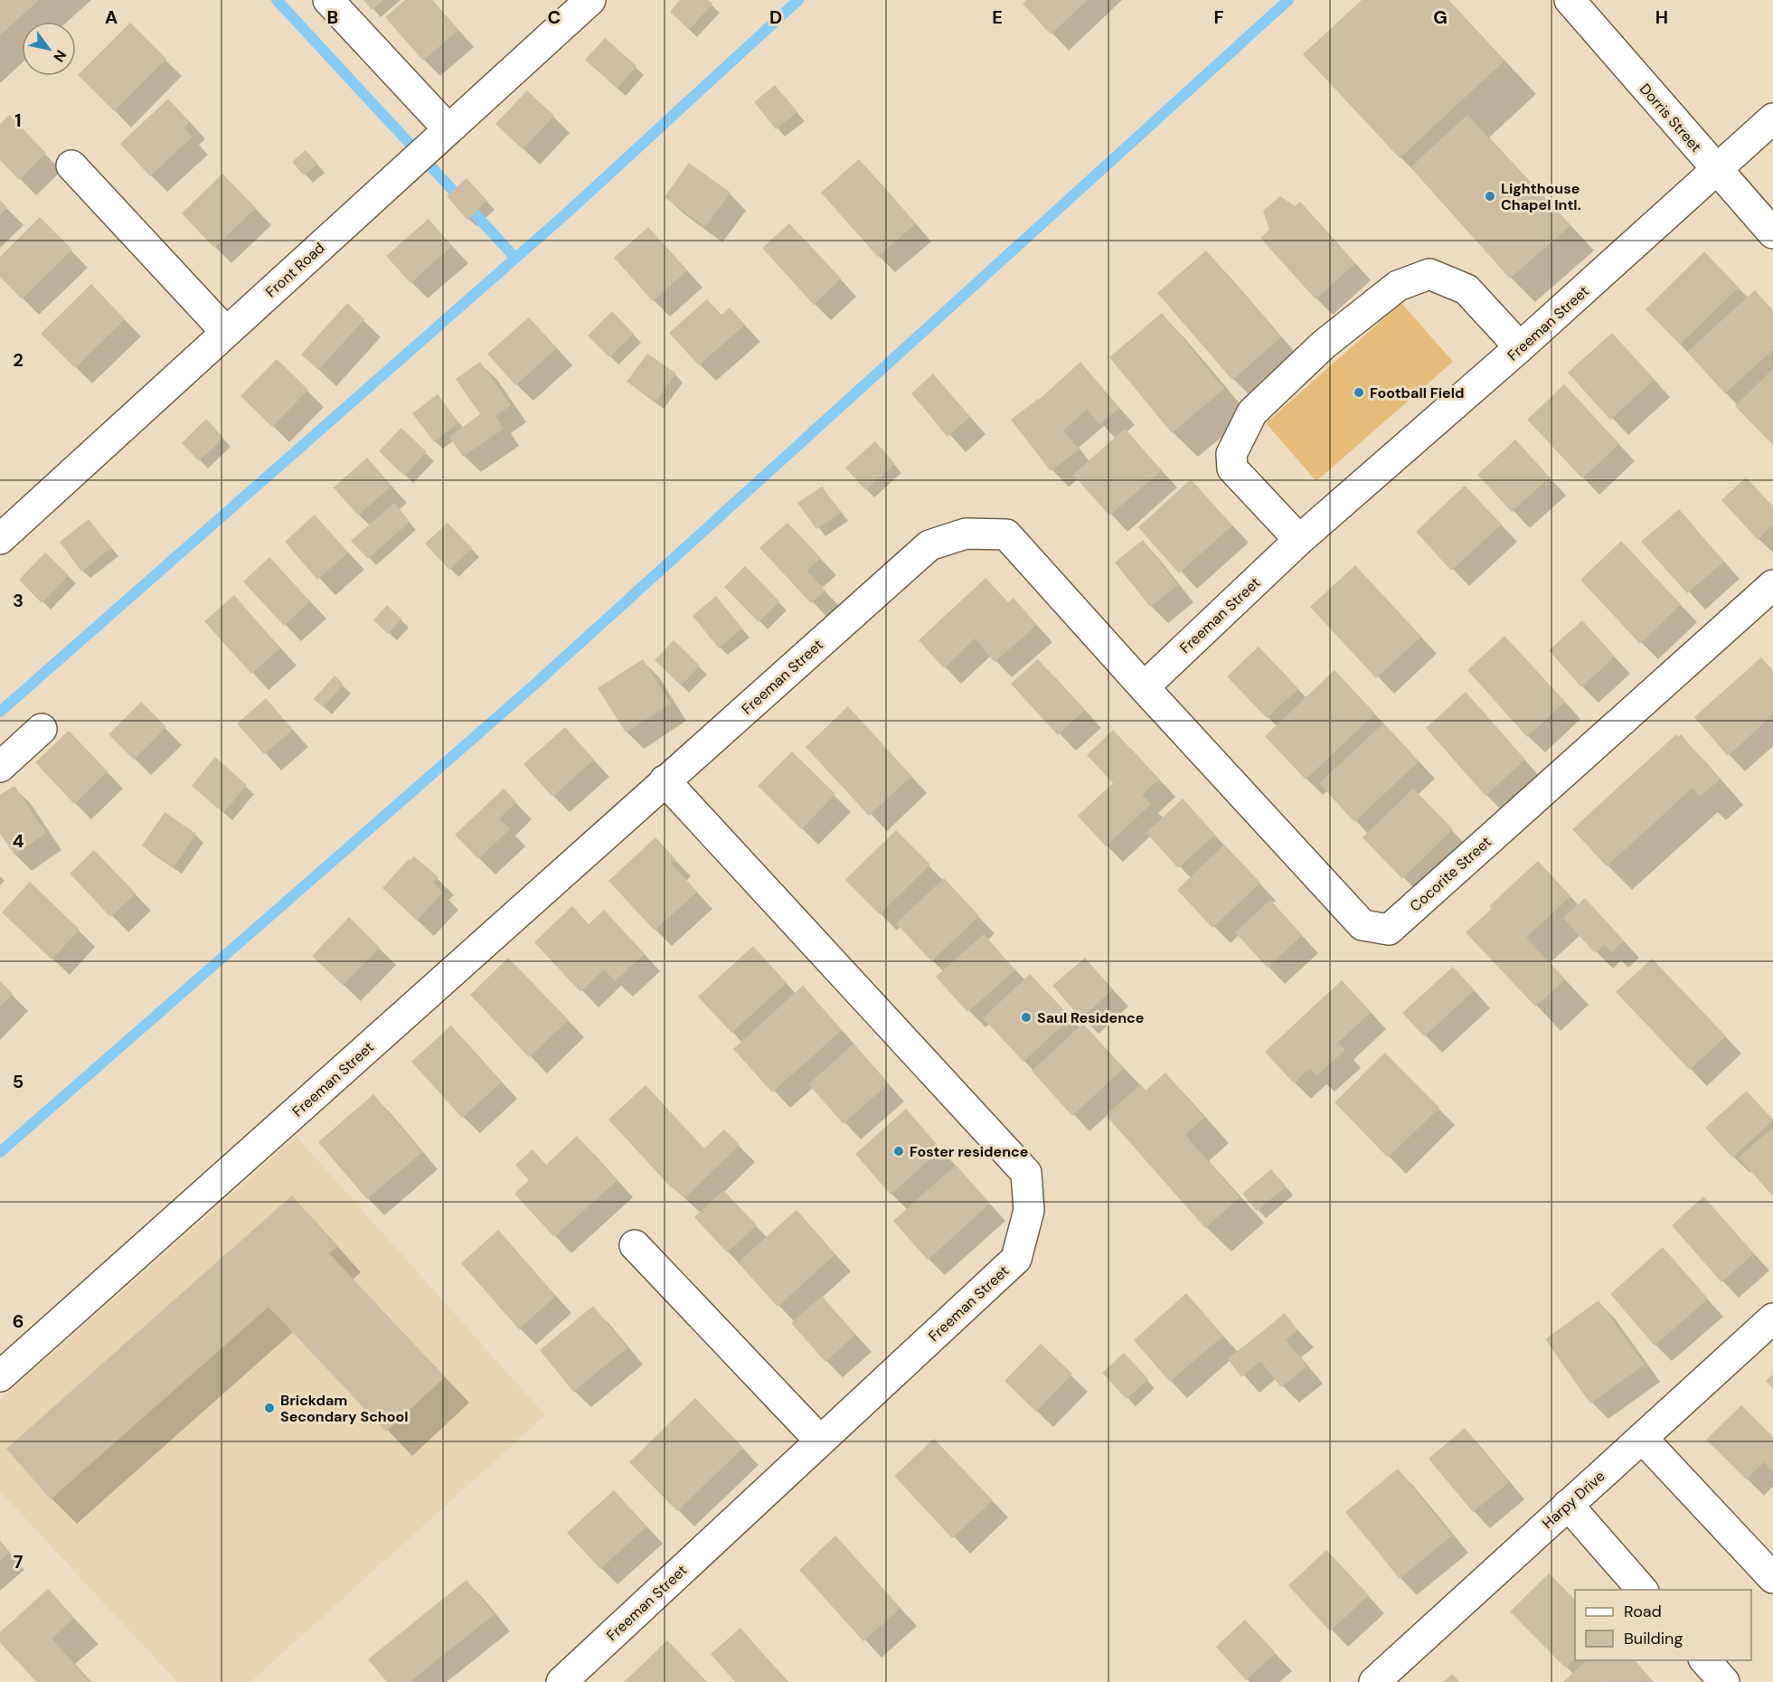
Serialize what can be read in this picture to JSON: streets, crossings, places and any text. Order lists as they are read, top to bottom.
{
  "streets": {
    "street": [
      "Dorris Street",
      "Front Road",
      "Freeman Street",
      "Cocorite Street",
      "Harpy Drive"
    ]
  },
  "crossings": [
    ["Dorris Street", "Freeman Street"],
    ["Freeman Street", "Cocorite Street"]
  ],
  "places": [
    "Lighthouse Chapel Intl.",
    "Football Field",
    "Saul Residence",
    "Foster residence",
    "Brickdam Secondary School"
  ],
  "legend": ["Road", "Building"],
  "north": "bottom right",
  "grid": {
    "columns": [
      "A",
      "B",
      "C",
      "D",
      "E",
      "F",
      "G",
      "H"
    ],
    "rows": [
      "1",
      "2",
      "3",
      "4",
      "5",
      "6",
      "7"
    ]
  }
}
